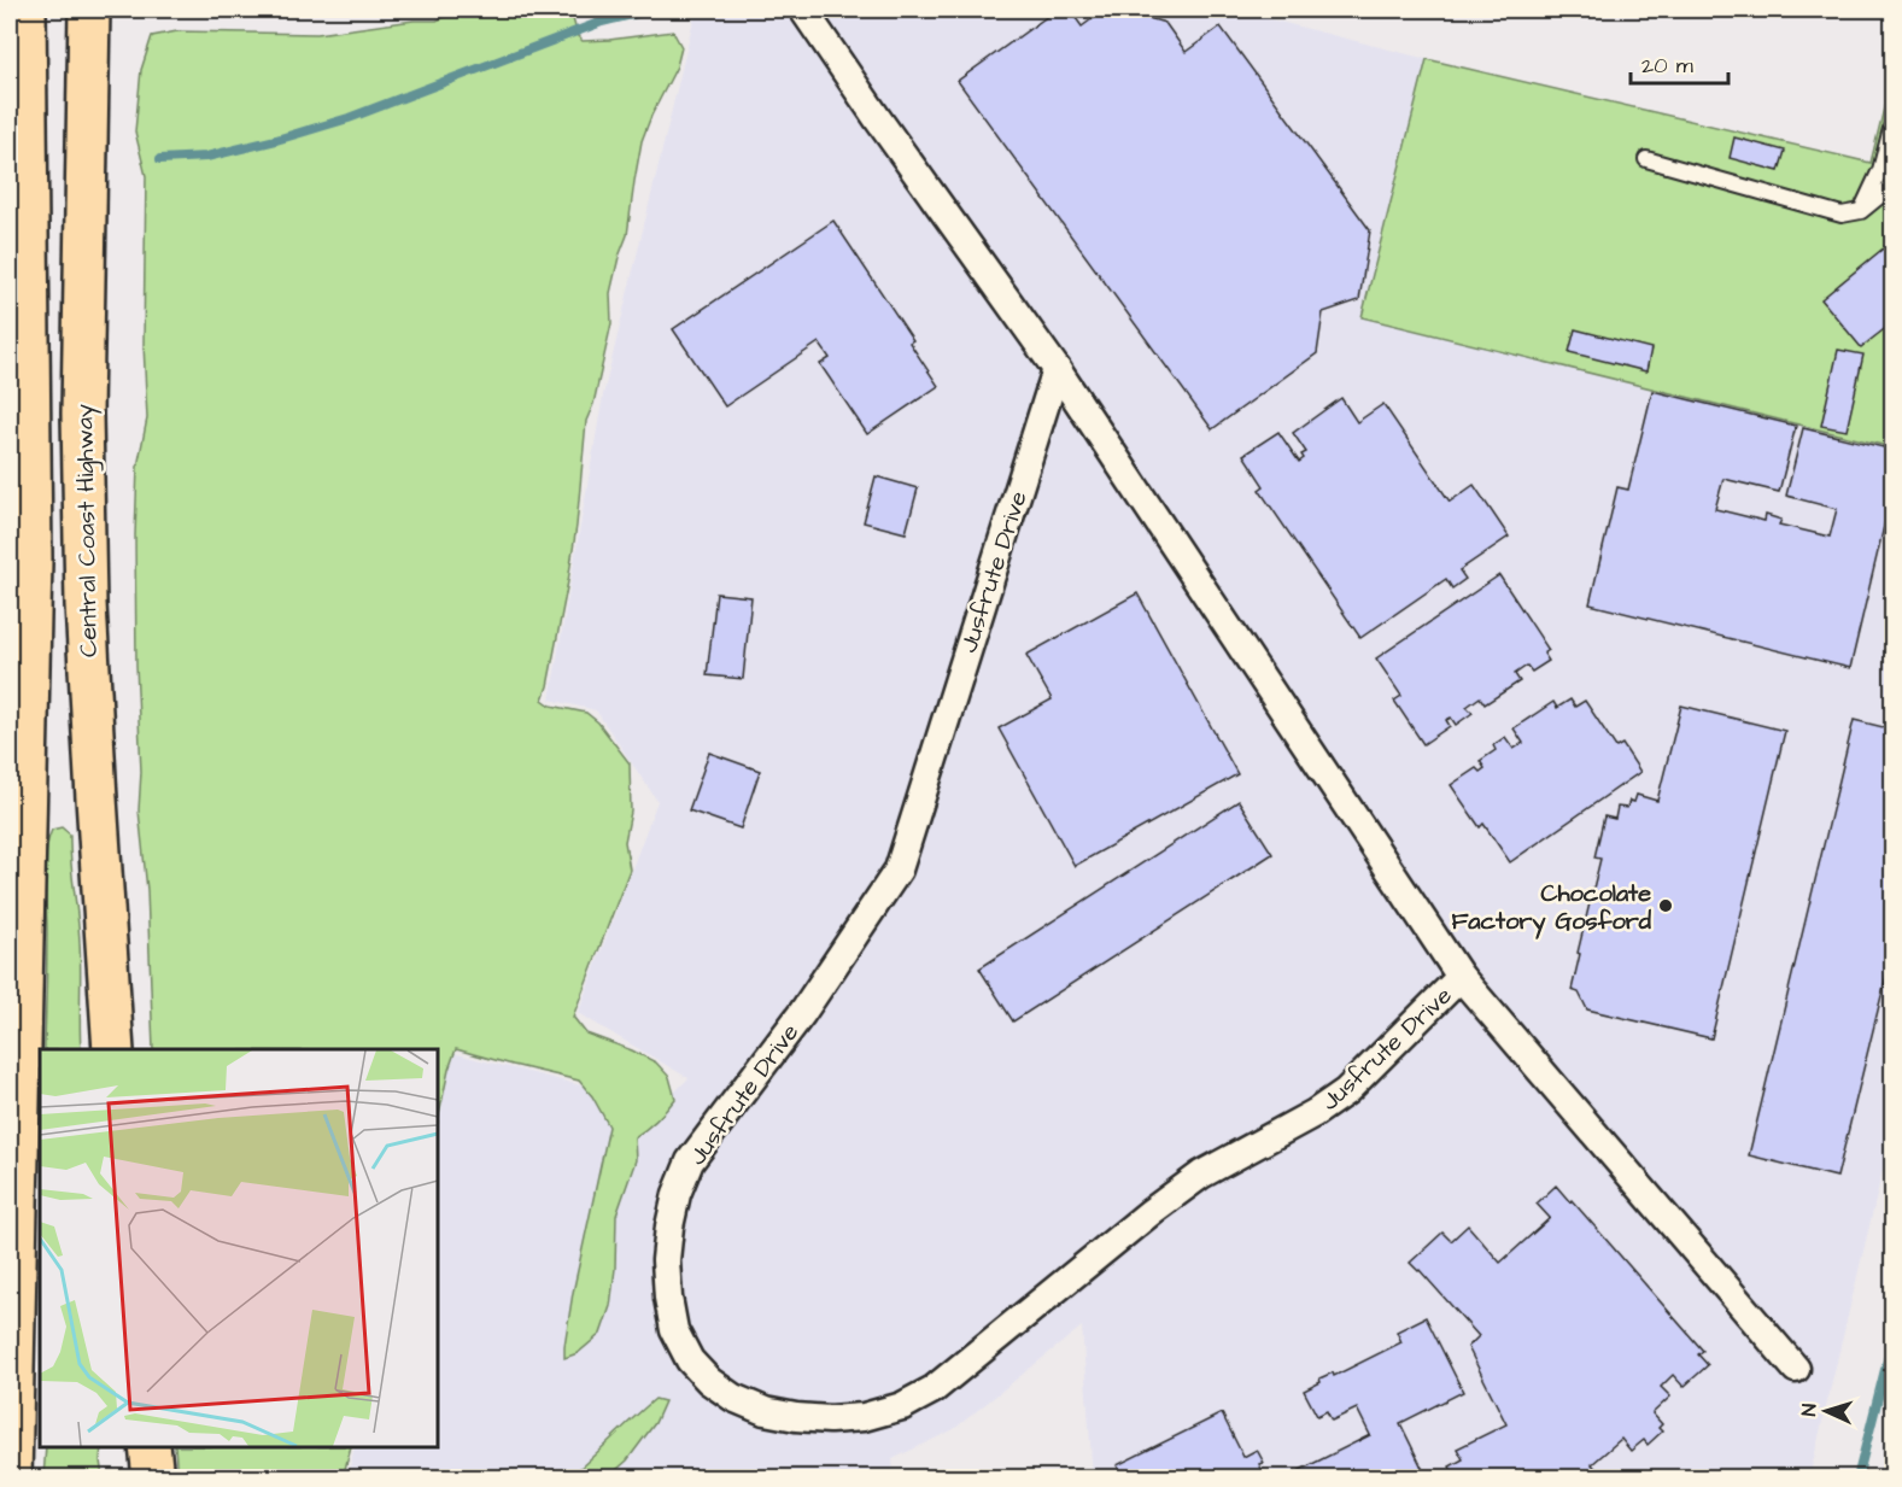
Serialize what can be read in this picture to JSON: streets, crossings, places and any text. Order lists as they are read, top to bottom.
{
  "streets": {
    "highway": ["Central Coast Highway"],
    "street": ["Jusfrute Drive"]
  },
  "places": ["Chocolate Factory Gosford"],
  "scale_bar": "20 m",
  "north": "left"
}
